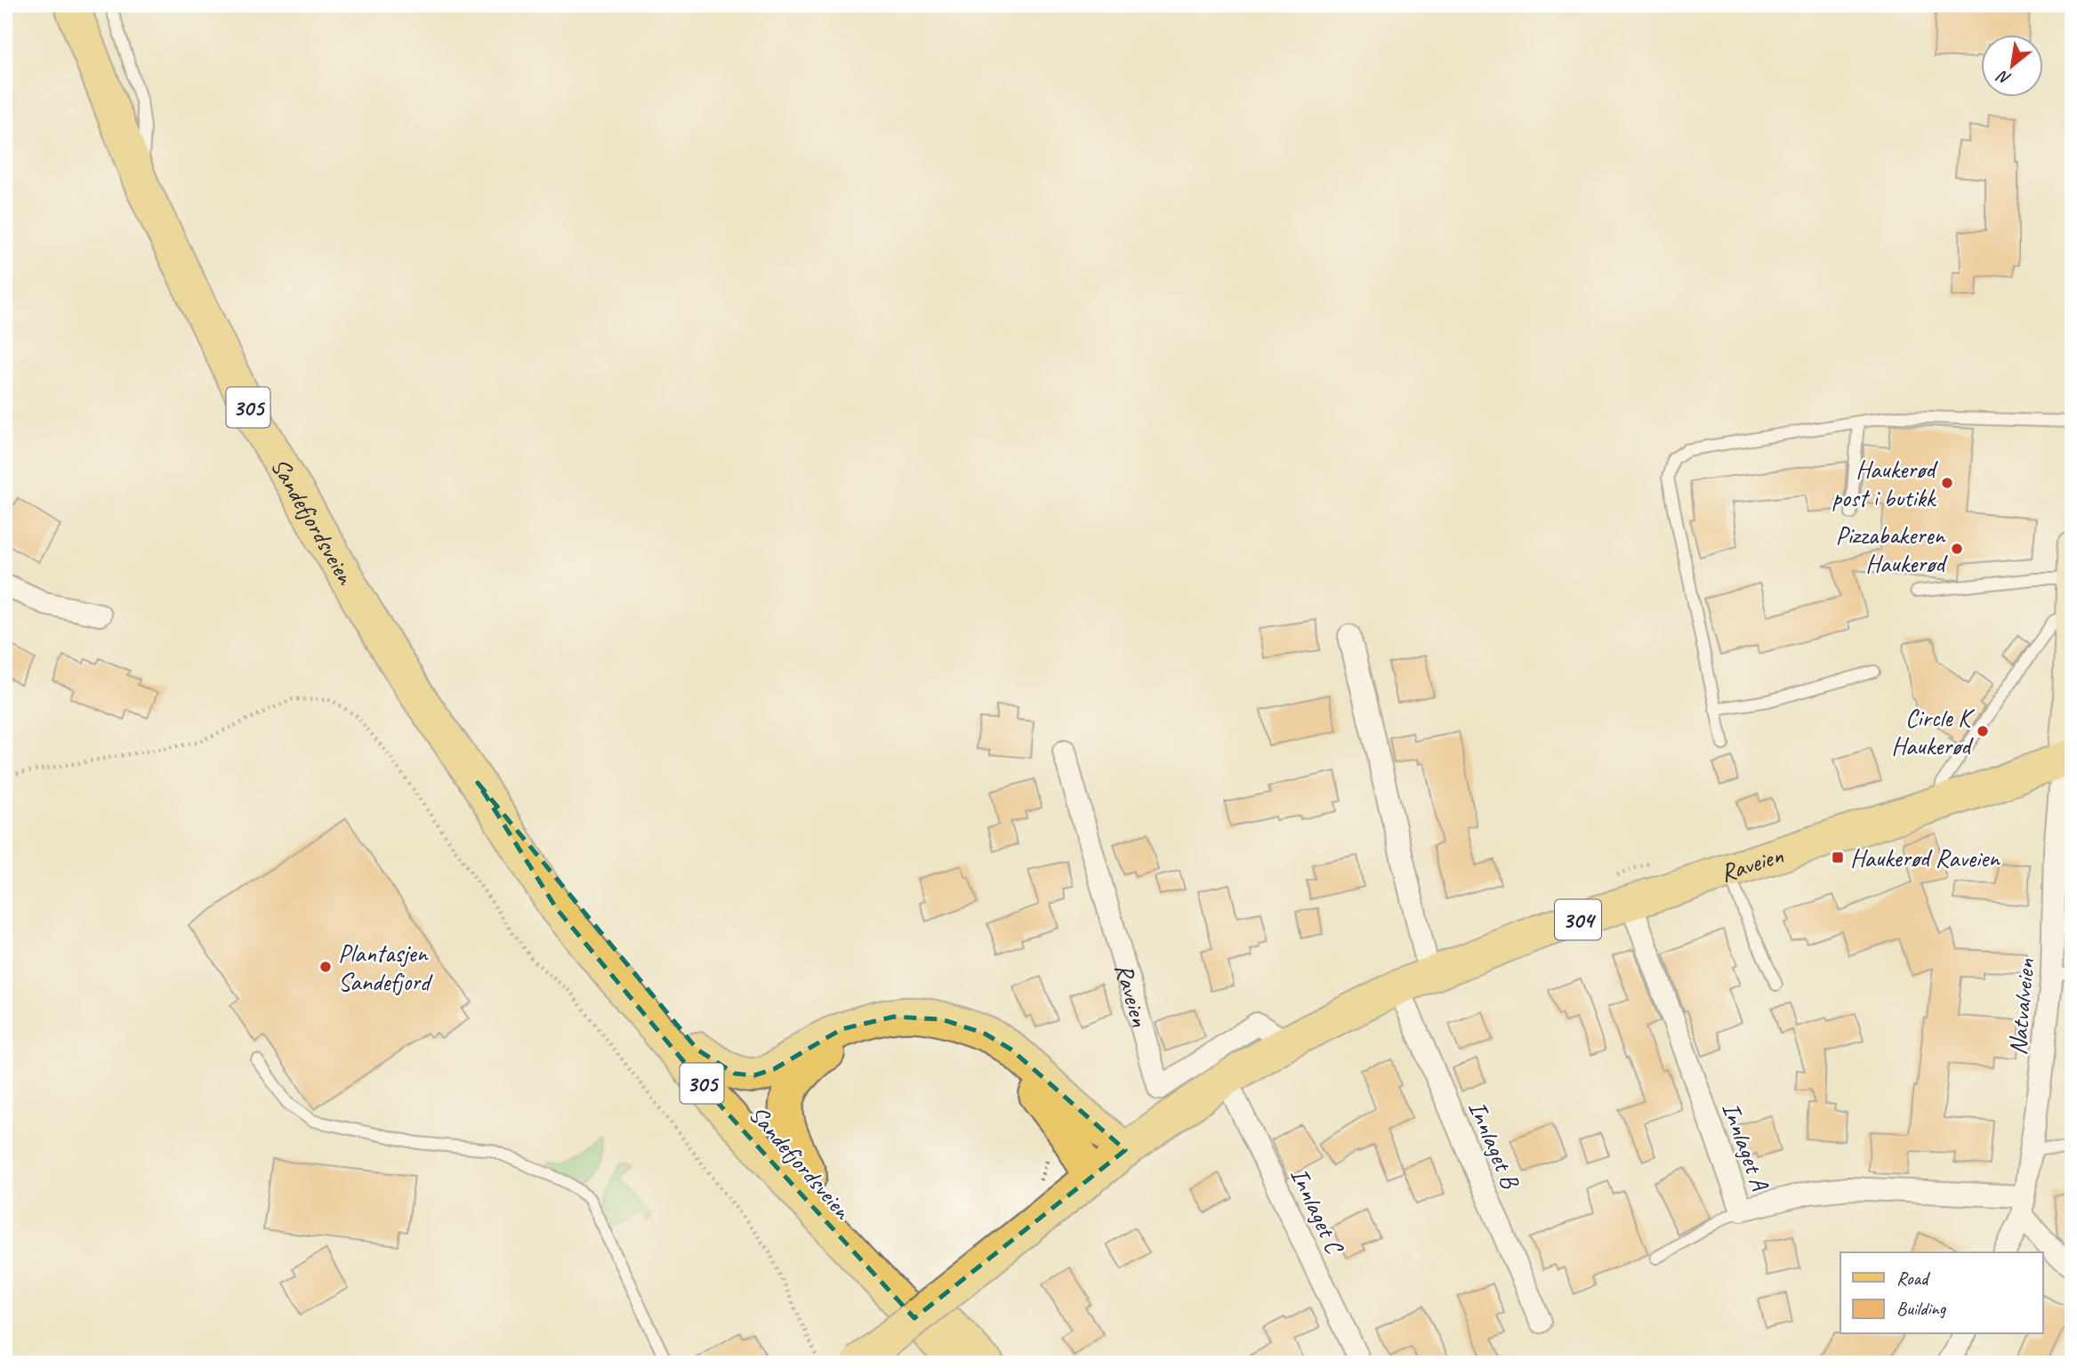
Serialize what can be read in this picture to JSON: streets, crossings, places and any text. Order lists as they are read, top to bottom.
{
  "streets": {
    "main road": [
      "305",
      "Sandefjordsveien",
      "Raveien",
      "304"
    ],
    "street": [
      "Natvalveien",
      "Innlaget B",
      "Innlaget A",
      "Innlaget C"
    ]
  },
  "crossings": [
    ["305", "Sandefjordsveien"],
    ["305", "Raveien"],
    ["Raveien", "Natvalveien"],
    ["Raveien", "Innlaget B"],
    ["Raveien", "Innlaget A"],
    ["Raveien", "Innlaget C"],
    ["Natvalveien", "Innlaget A"]
  ],
  "places": {
    "other": [
      "Haukerød post i butikk",
      "Pizzabakeren Haukerød",
      "Circle K Haukerød",
      "Plantasjen Sandefjord"
    ],
    "transit": ["Haukerød Raveien"]
  },
  "legend": ["Road", "Building"],
  "north": "bottom left"
}
